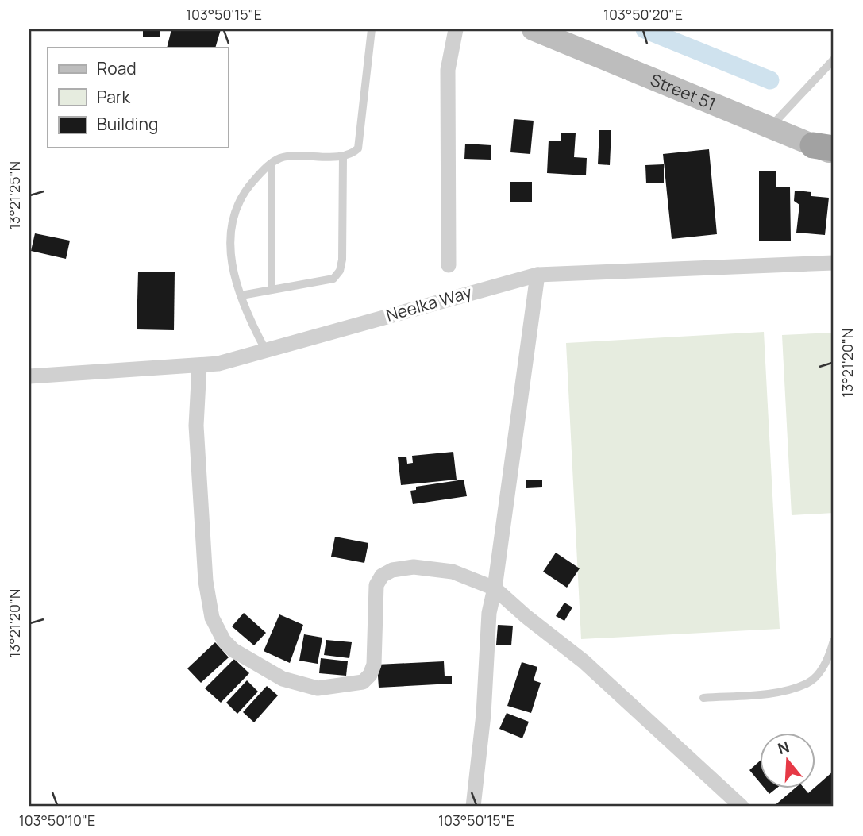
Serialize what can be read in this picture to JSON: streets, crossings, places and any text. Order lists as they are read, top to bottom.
{
  "streets": {
    "main road": ["Street 51"],
    "street": ["Neelka Way"]
  },
  "legend": ["Road", "Park", "Building"],
  "north": "top",
  "coordinates": [
    "103°50'15\"E",
    "103°50'20\"E",
    "13°21'25\"N",
    "13°21'20\"N",
    "103°50'10\"E"
  ]
}
